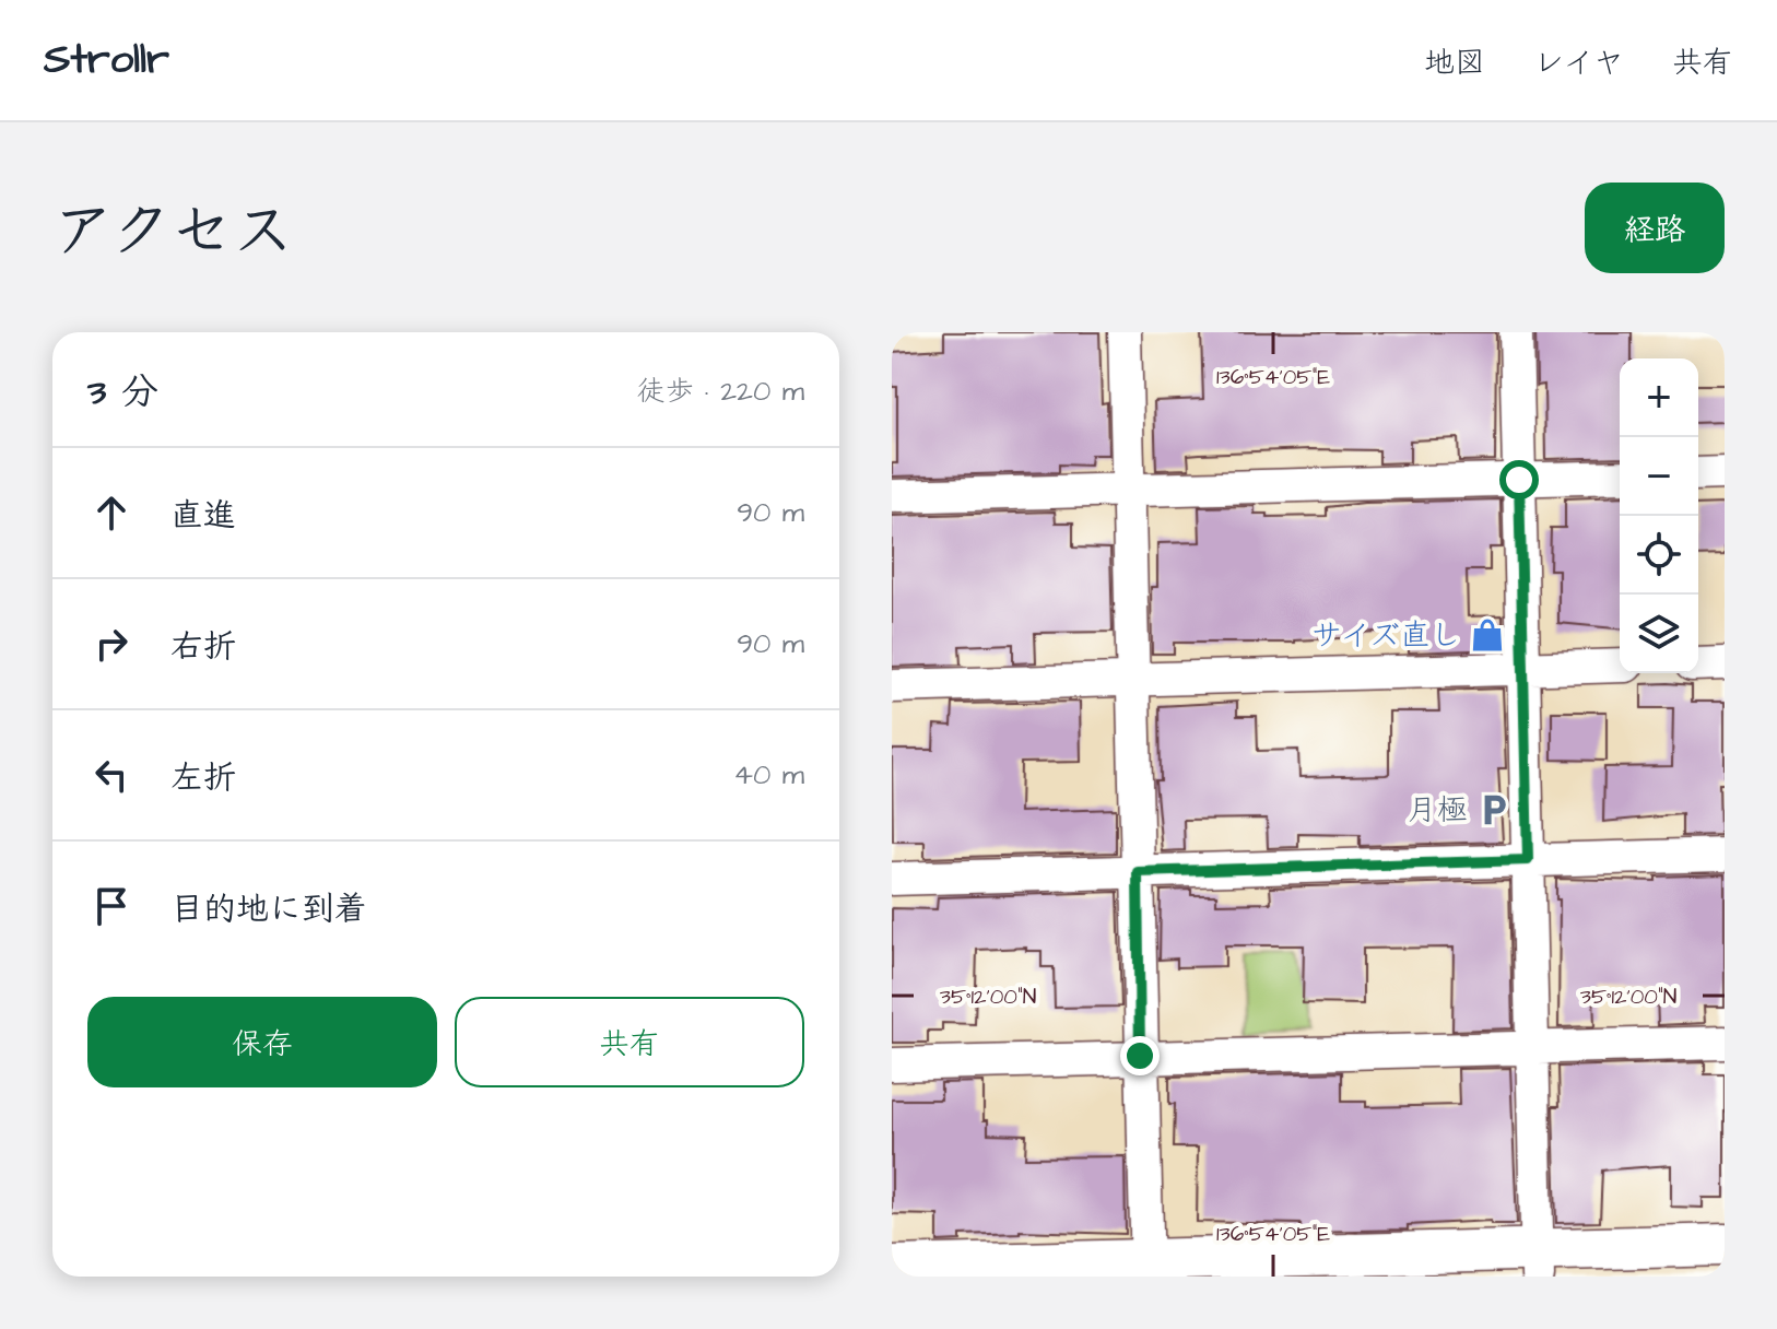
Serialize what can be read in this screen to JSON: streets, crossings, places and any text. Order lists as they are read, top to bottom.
{
  "places": {
    "shop": ["サイズ直し"],
    "parking": ["月極"]
  },
  "page": {
    "header": "Strollr",
    "nav": ["地図", "レイヤ", "共有"],
    "title": "アクセス",
    "buttons": [
      "経路",
      ["保存", "共有"]
    ],
    "heading": ["3 分", "徒歩 · 220 m"],
    "map_buttons": ["+", "−"],
    "list": [
      ["直進", "90 m"],
      ["右折", "90 m"],
      ["左折", "40 m"],
      "目的地に到着"
    ]
  },
  "coordinates": ["136°54'05\"E", "35°12'00\"N"]
}
